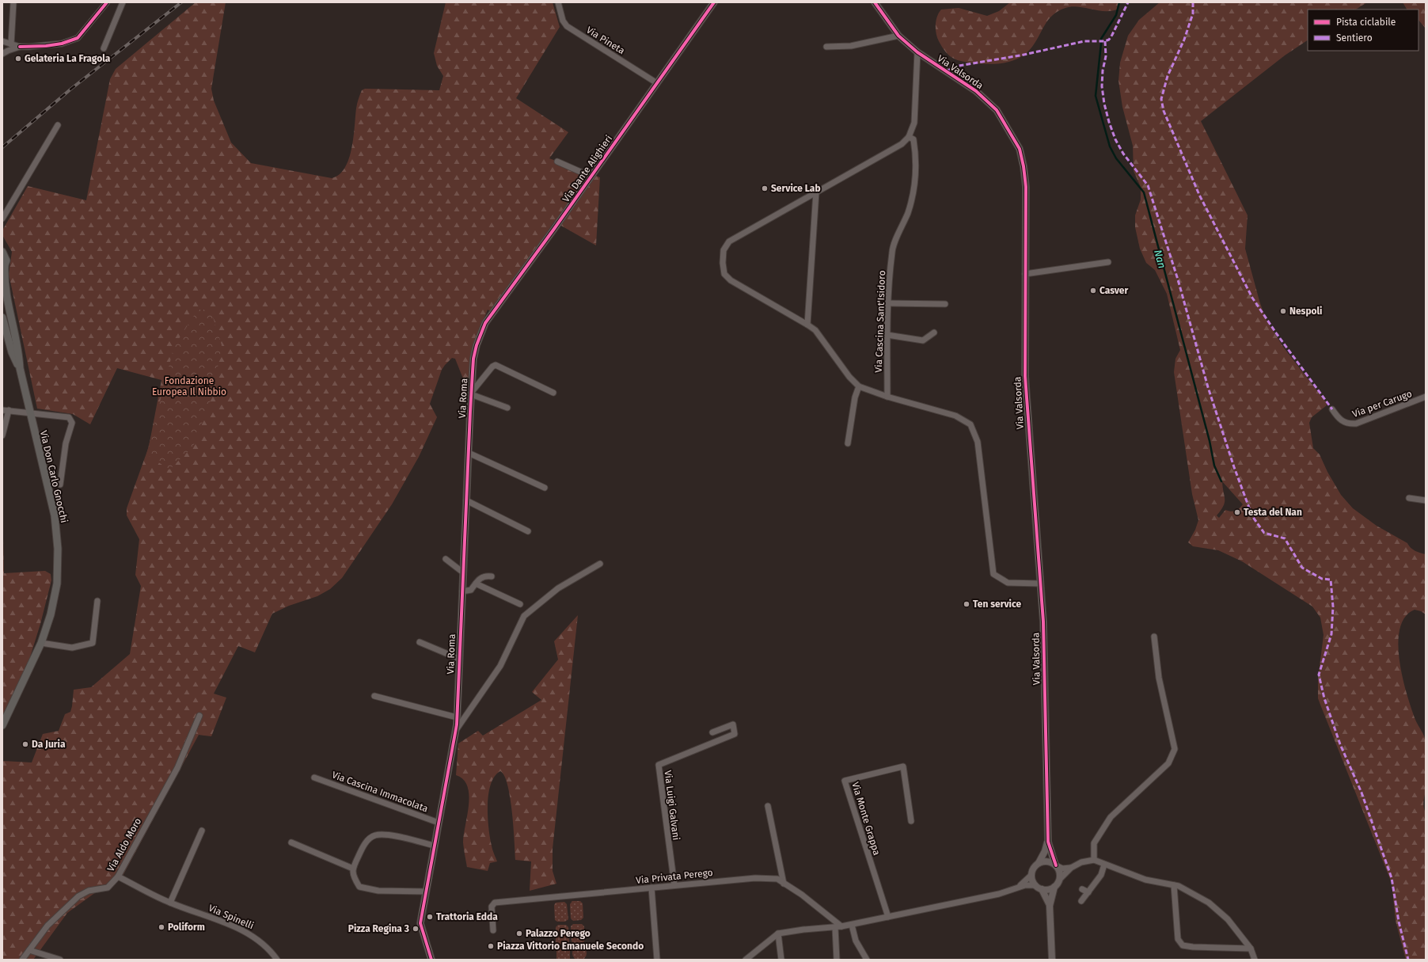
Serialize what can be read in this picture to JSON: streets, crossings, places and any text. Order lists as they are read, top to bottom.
{
  "streets": {
    "main road": ["Via Don Carlo Gnocchi"],
    "street": [
      "Via Pineta",
      "Via Valsorda",
      "Via Dante Alighieri",
      "Via Cascina Sant'Isidoro",
      "Via Roma",
      "Via per Carugo",
      "Via Cascina Immacolata",
      "Via Luigi Galvani",
      "Via Monte Grappa",
      "Via Aldo Moro",
      "Via Privata Perego",
      "Via Spinelli"
    ]
  },
  "crossings": [
    ["Via Pineta", "Via Dante Alighieri"],
    ["Via Dante Alighieri", "Via Roma"],
    ["Via Roma", "Via Cascina Immacolata"],
    ["Via Luigi Galvani", "Via Privata Perego"],
    ["Via Aldo Moro", "Via Spinelli"]
  ],
  "water": ["Nan"],
  "parks": ["Fondazione Europea Il Nibbio"],
  "places": [
    "Gelateria La Fragola",
    "Service Lab",
    "Casver",
    "Nespoli",
    "Testa del Nan",
    "Ten service",
    "Da Juria",
    "Trattoria Edda",
    "Poliform",
    "Pizza Regina 3",
    "Palazzo Perego",
    "Piazza Vittorio Emanuele Secondo"
  ],
  "legend": ["Pista ciclabile", "Sentiero"]
}
